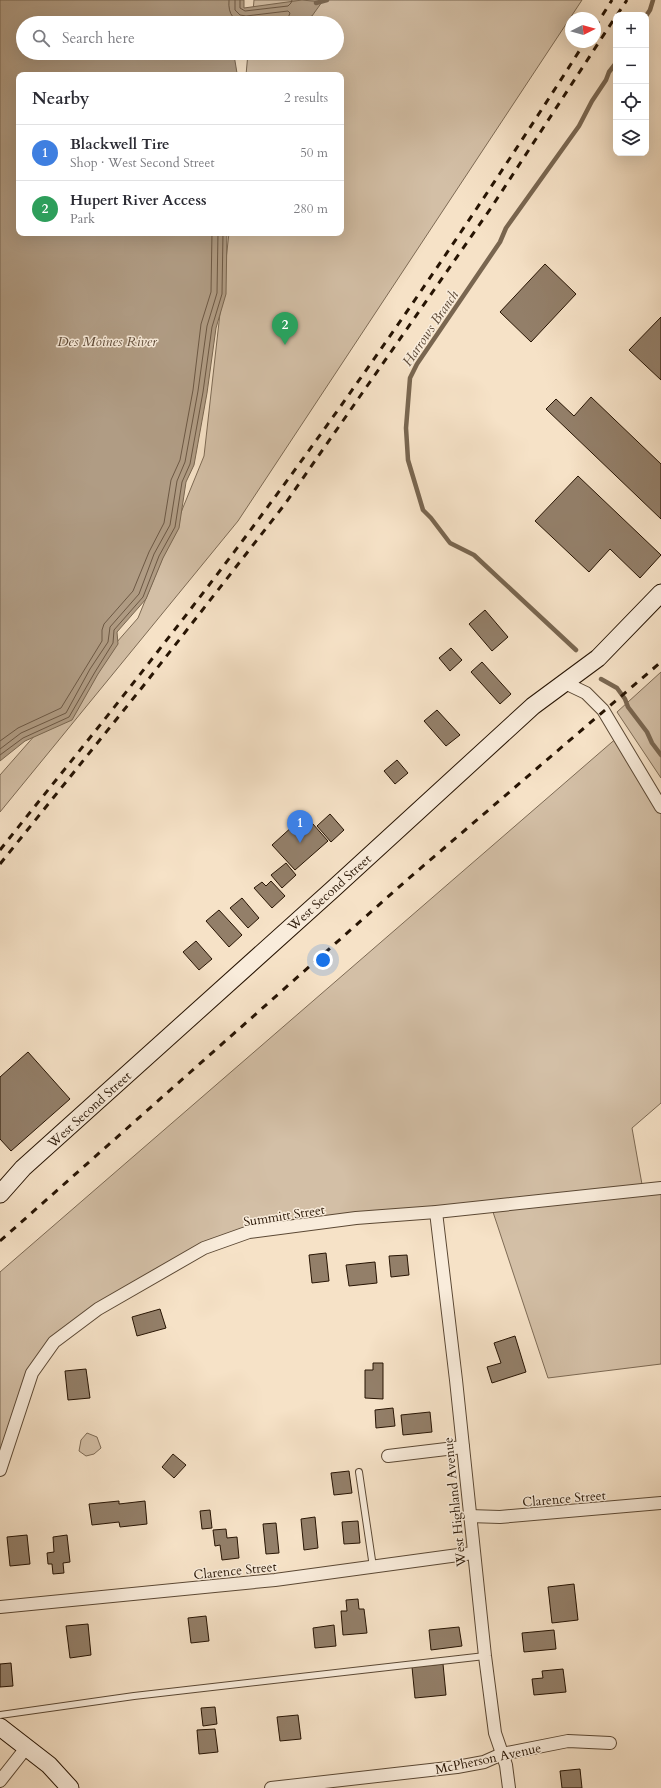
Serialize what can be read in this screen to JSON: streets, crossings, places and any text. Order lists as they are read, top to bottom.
{
  "streets": {
    "main road": ["West Second Street"],
    "street": [
      "Summitt Street",
      "Clarence Street",
      "West Highland Avenue",
      "McPherson Avenue"
    ]
  },
  "crossings": [
    ["Summitt Street", "West Highland Avenue"],
    ["Clarence Street", "West Highland Avenue"],
    ["West Highland Avenue", "McPherson Avenue"]
  ],
  "water": ["Harrows Branch", "Des Moines River"],
  "north": "right",
  "page": {
    "map_buttons": ["+", "−"],
    "search": "Search here",
    "heading": ["Nearby", "2 results"],
    "list": [
      {
        "mark": "1",
        "name": "Blackwell Tire",
        "note": "Shop · West Second Street",
        "value": "50 m"
      },
      {
        "mark": "2",
        "name": "Hupert River Access",
        "note": "Park",
        "value": "280 m"
      }
    ],
    "pins": ["2", "1"]
  }
}
